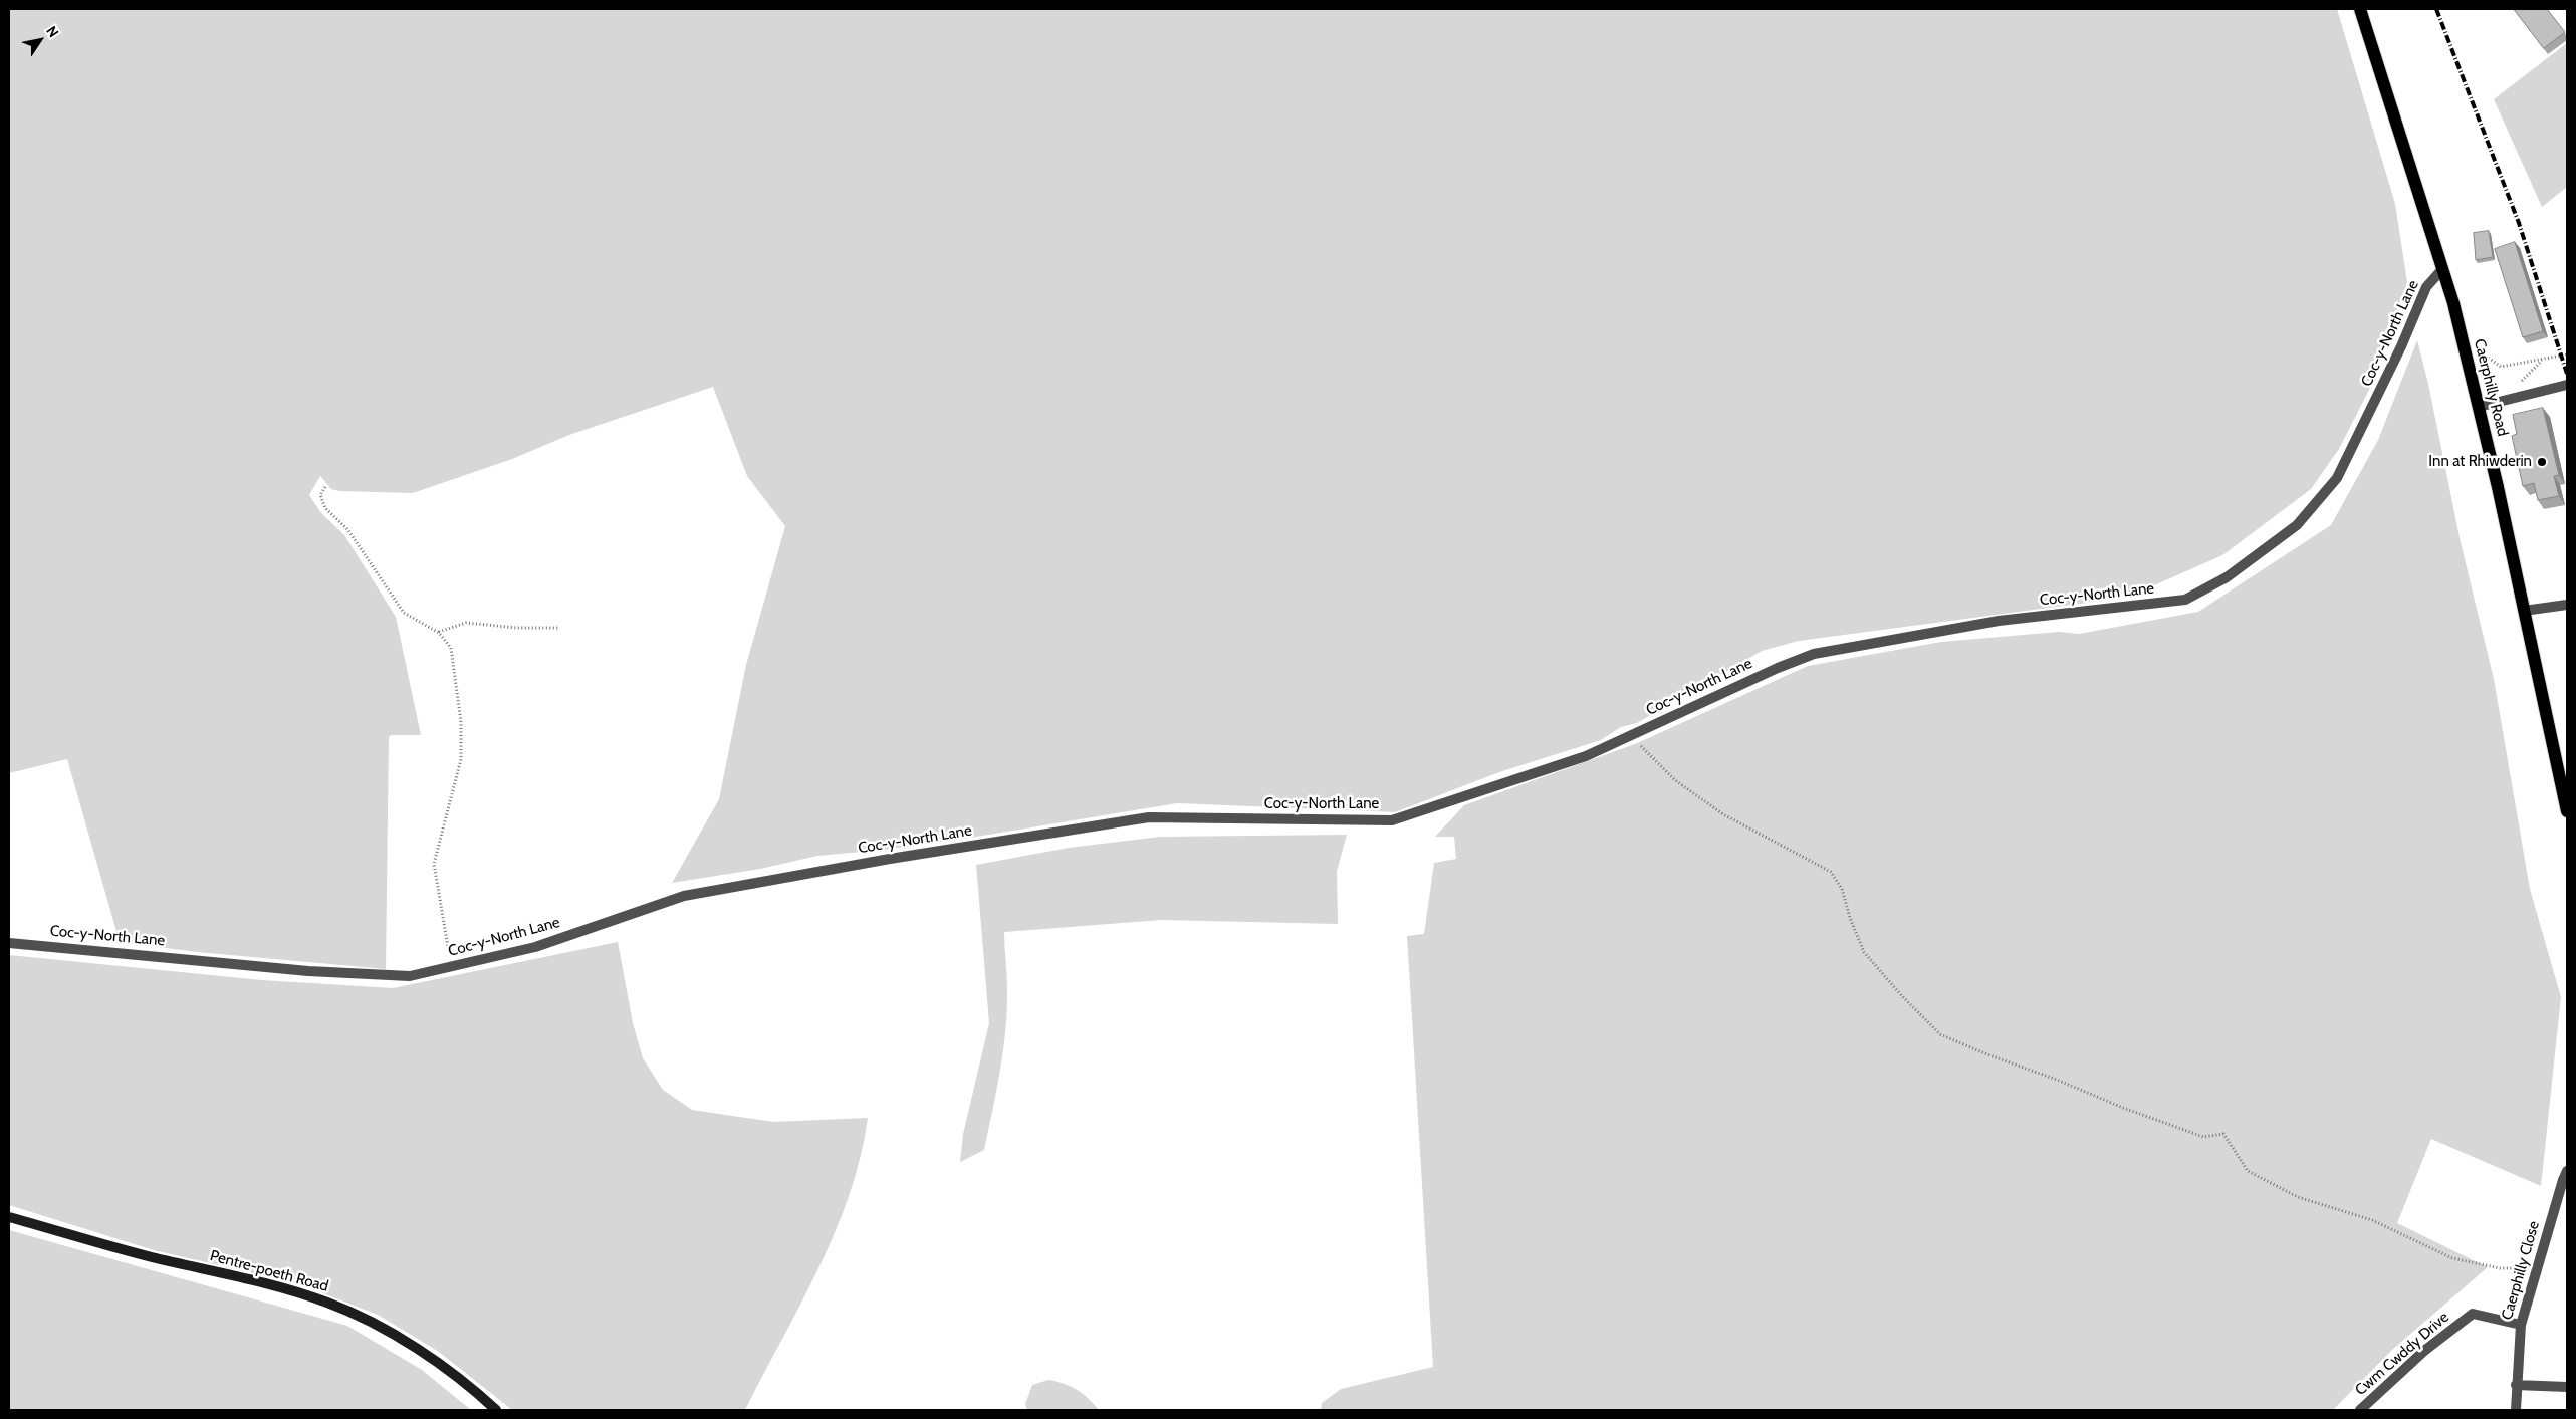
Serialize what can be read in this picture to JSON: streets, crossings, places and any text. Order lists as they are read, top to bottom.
{
  "streets": {
    "main road": ["Caerphilly Road"],
    "street": [
      "Coc-y-North Lane",
      "Caerphilly Close",
      "Pentre-poeth Road",
      "Cwm Cwddy Drive"
    ]
  },
  "crossings": [
    ["Coc-y-North Lane", "Caerphilly Road"],
    ["Caerphilly Close", "Cwm Cwddy Drive"]
  ],
  "places": ["Inn at Rhiwderin"],
  "north": "top right"
}
